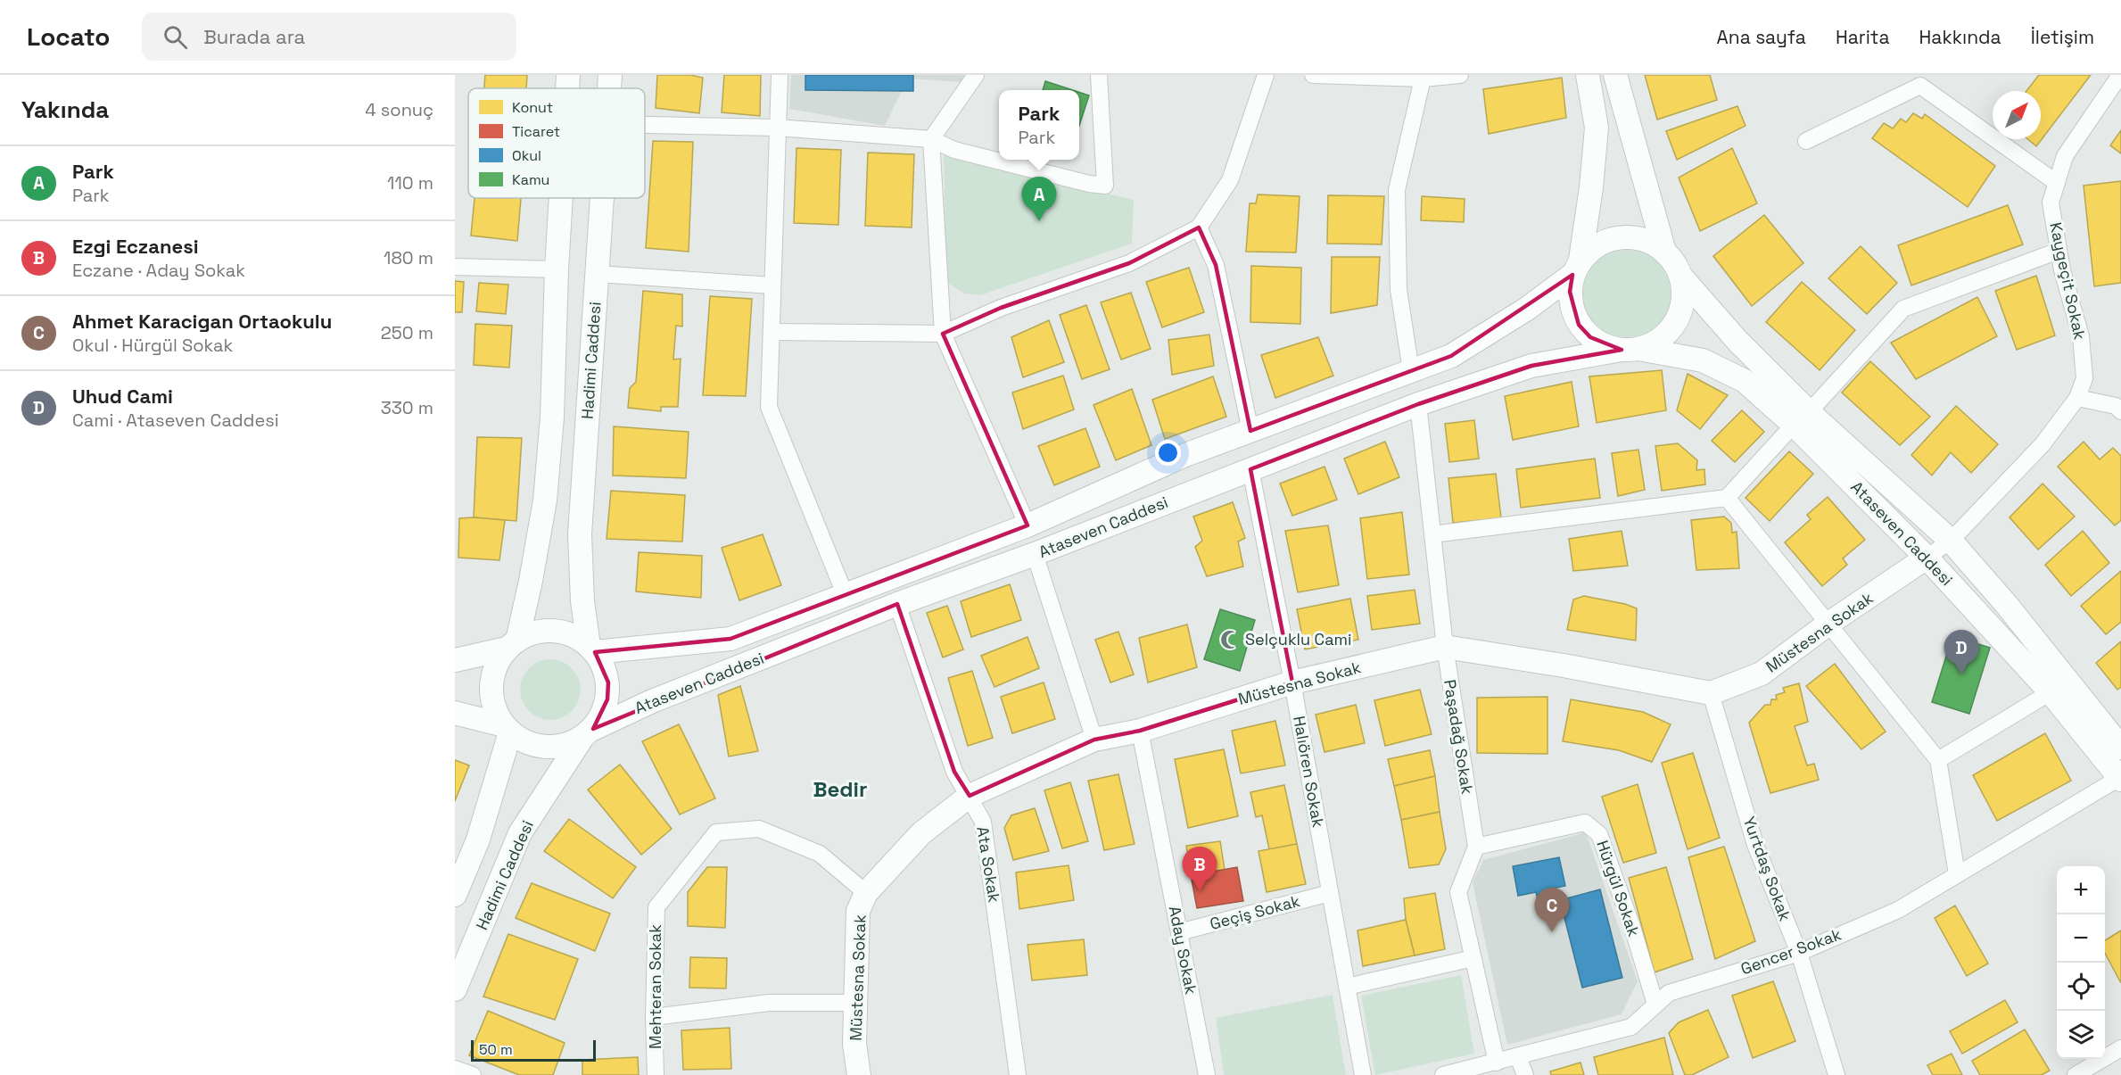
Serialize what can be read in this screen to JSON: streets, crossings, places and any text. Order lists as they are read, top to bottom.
{
  "streets": {
    "main road": ["Hadimi Caddesi", "Ataseven Caddesi", "Müstesna Sokak"],
    "street": [
      "Kaygeçit Sokak",
      "Paşadağ Sokak",
      "Halıören Sokak",
      "Ata Sokak",
      "Yurtdaş Sokak",
      "Hürgül Sokak",
      "Geçiş Sokak",
      "Aday Sokak",
      "Gencer Sokak",
      "Mehteran Sokak"
    ]
  },
  "crossings": [
    ["Hadimi Caddesi", "Ataseven Caddesi"],
    ["Ataseven Caddesi", "Müstesna Sokak"],
    ["Ataseven Caddesi", "Paşadağ Sokak"],
    ["Ataseven Caddesi", "Halıören Sokak"],
    ["Ataseven Caddesi", "Ata Sokak"],
    ["Ataseven Caddesi", "Gencer Sokak"],
    ["Müstesna Sokak", "Paşadağ Sokak"],
    ["Müstesna Sokak", "Halıören Sokak"],
    ["Müstesna Sokak", "Ata Sokak"],
    ["Müstesna Sokak", "Yurtdaş Sokak"],
    ["Müstesna Sokak", "Aday Sokak"],
    ["Müstesna Sokak", "Mehteran Sokak"],
    ["Paşadağ Sokak", "Hürgül Sokak"],
    ["Halıören Sokak", "Geçiş Sokak"],
    ["Yurtdaş Sokak", "Gencer Sokak"],
    ["Hürgül Sokak", "Gencer Sokak"],
    ["Geçiş Sokak", "Aday Sokak"]
  ],
  "districts": ["Bedir"],
  "places": {
    "mosque": ["Selçuklu Cami"]
  },
  "legend": [
    "Konut",
    "Ticaret",
    "Okul",
    "Kamu"
  ],
  "scale_bar": "50 m",
  "north": "top right",
  "page": {
    "header": "Locato",
    "search": "Burada ara",
    "nav": [
      "Ana sayfa",
      "Harita",
      "Hakkında",
      "İletişim"
    ],
    "heading": ["Yakında", "4 sonuç"],
    "popup": ["Park", "Park"],
    "list": [
      {
        "mark": "A",
        "name": "Park",
        "note": "Park",
        "value": "110 m"
      },
      {
        "mark": "B",
        "name": "Ezgi Eczanesi",
        "note": "Eczane · Aday Sokak",
        "value": "180 m"
      },
      {
        "mark": "C",
        "name": "Ahmet Karacigan Ortaokulu",
        "note": "Okul · Hürgül Sokak",
        "value": "250 m"
      },
      {
        "mark": "D",
        "name": "Uhud Cami",
        "note": "Cami · Ataseven Caddesi",
        "value": "330 m"
      }
    ],
    "pins": [
      "A",
      "D",
      "B",
      "C"
    ],
    "map_buttons": ["+", "−"],
    "scale": "50 m"
  }
}
